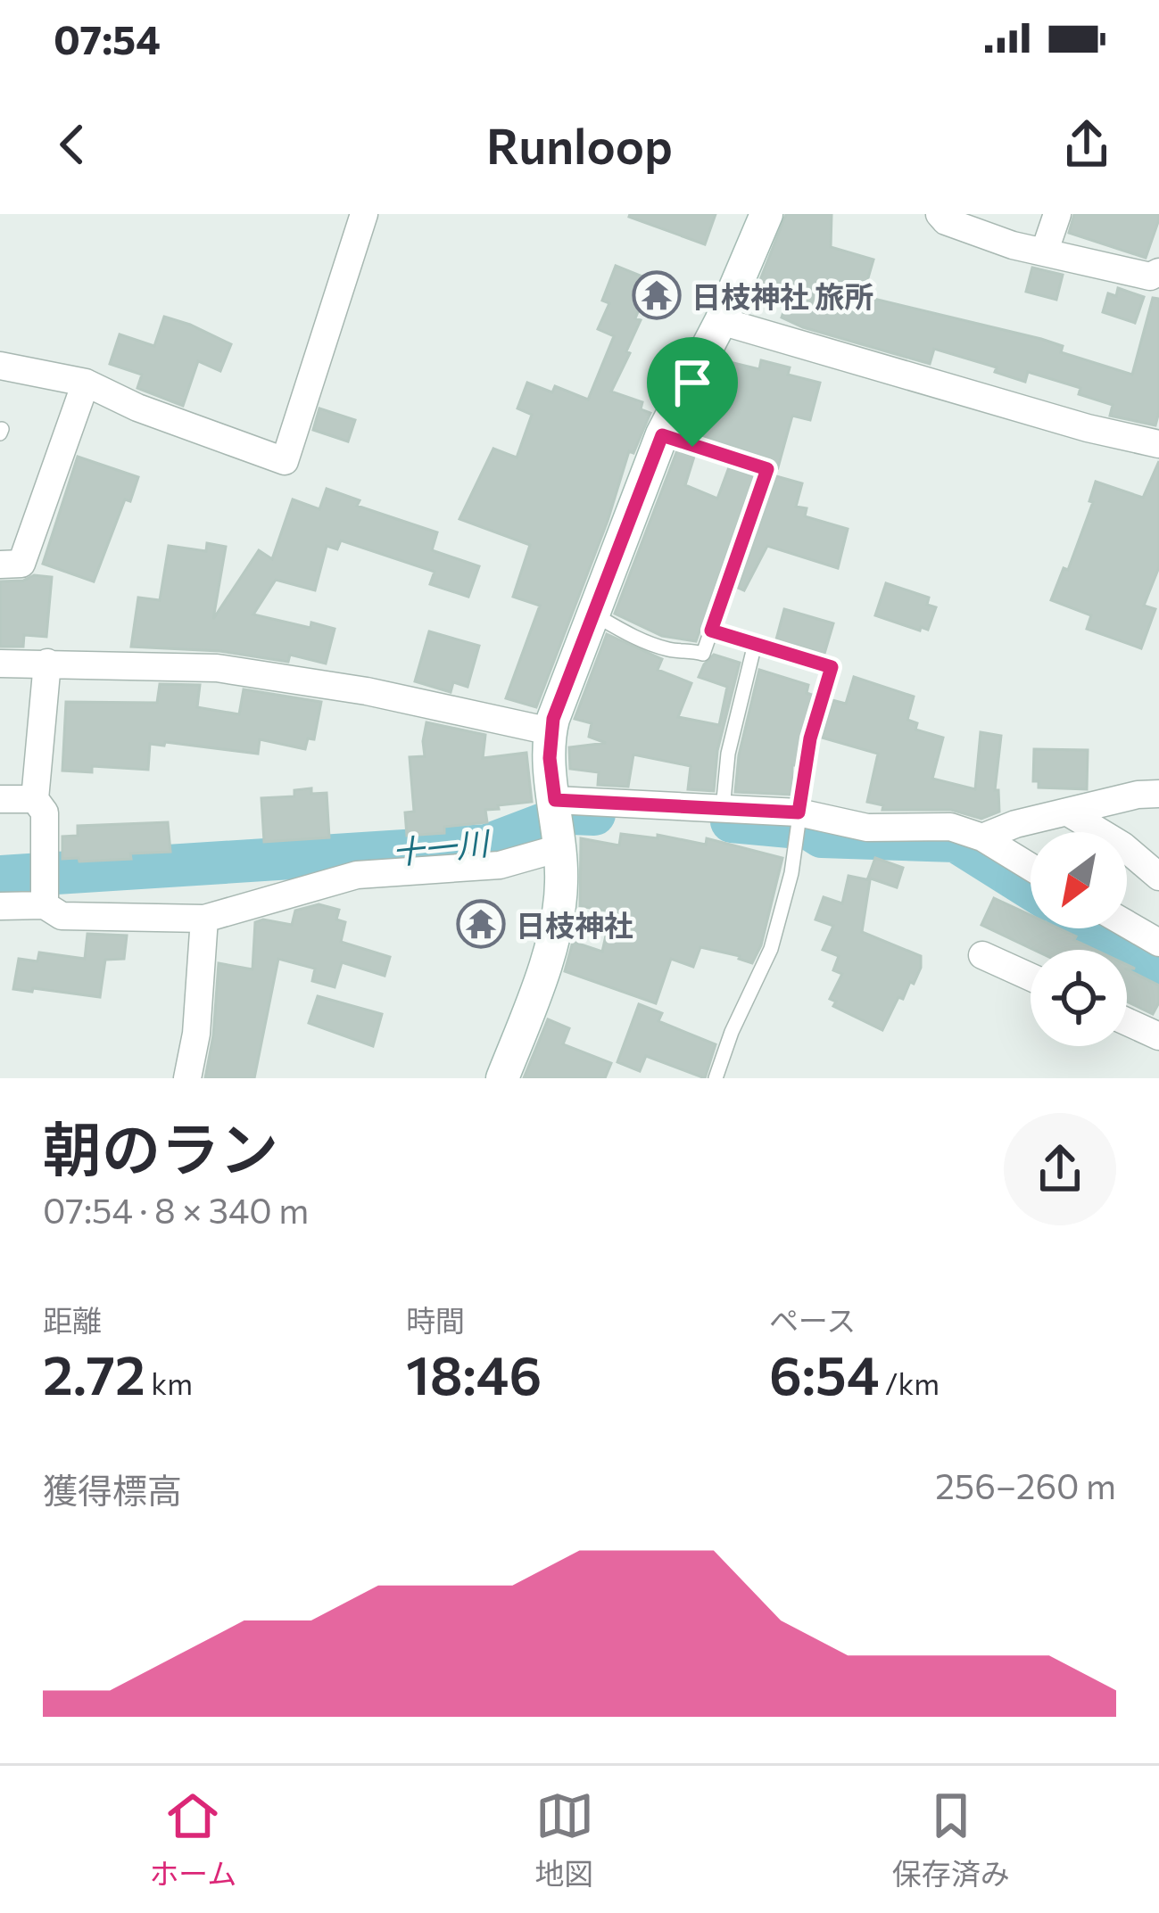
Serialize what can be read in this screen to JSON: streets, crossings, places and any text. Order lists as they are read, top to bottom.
{
  "water": ["十一川"],
  "places": {
    "temple": ["日枝神社 旅所", "日枝神社"]
  },
  "north": "bottom left",
  "page": {
    "status": "07:54",
    "header": "Runloop",
    "heading": ["朝のラン", "07:54 · 8 × 340 m"],
    "stats": [
      ["距離", "2.72 km"],
      ["時間", "18:46"],
      ["ペース", "6:54 /km"]
    ],
    "chart": ["獲得標高", "256–260 m"],
    "tabs": ["ホーム", "地図", "保存済み"]
  }
}
